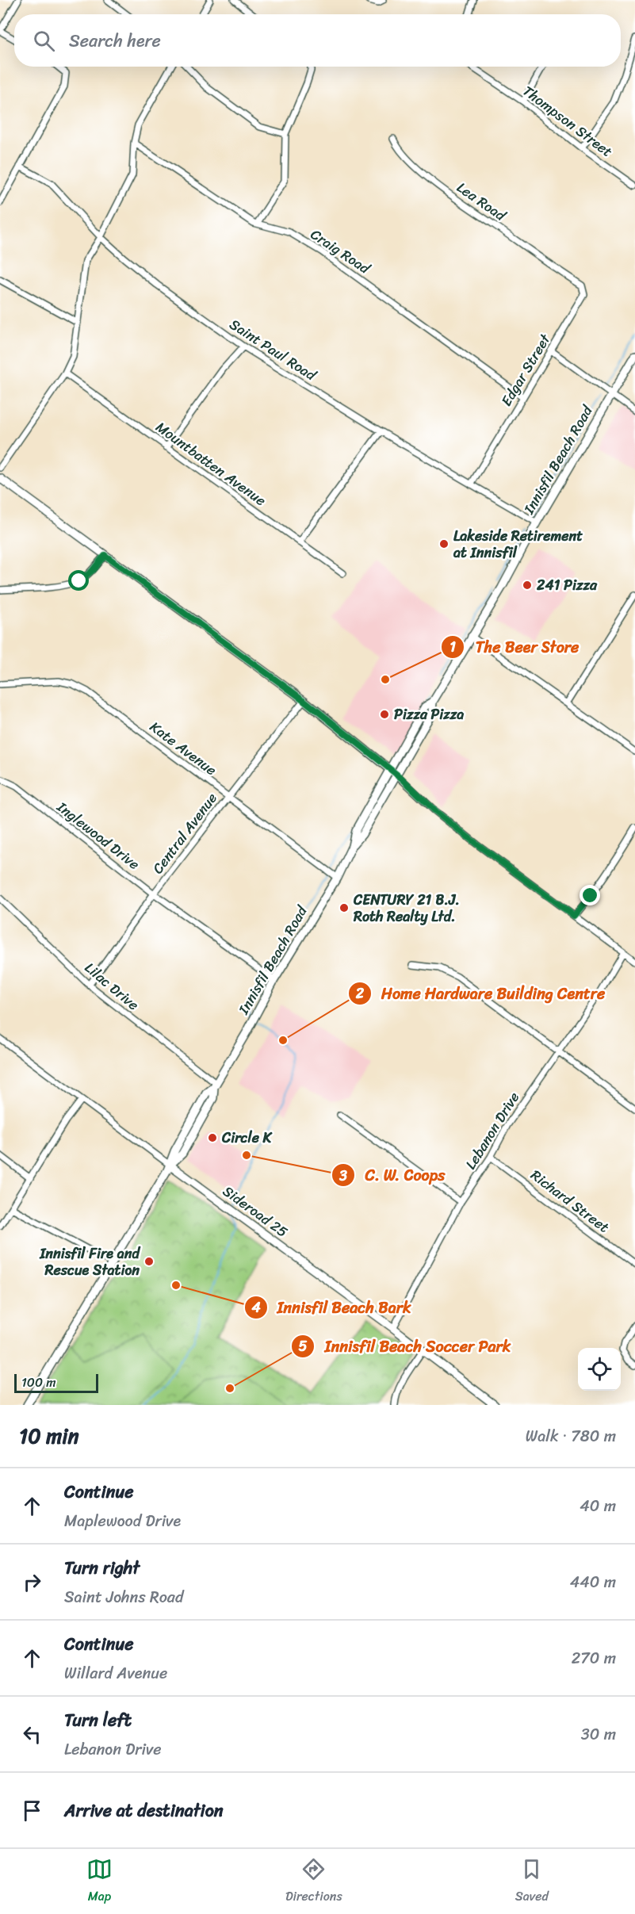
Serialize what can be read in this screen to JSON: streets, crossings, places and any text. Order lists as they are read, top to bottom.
{
  "streets": {
    "main road": ["Innisfil Beach Road", "Sideroad 25"],
    "street": [
      "Thompson Street",
      "Lea Road",
      "Craig Road",
      "Saint Paul Road",
      "Edgar Street",
      "Mountbatten Avenue",
      "Kate Avenue",
      "Central Avenue",
      "Inglewood Drive",
      "Lilac Drive",
      "Lebanon Drive",
      "Richard Street"
    ]
  },
  "crossings": [
    ["Lea Road", "Edgar Street"],
    ["Craig Road", "Edgar Street"],
    ["Saint Paul Road", "Edgar Street"],
    ["Saint Paul Road", "Innisfil Beach Road"],
    ["Innisfil Beach Road", "Kate Avenue"],
    ["Innisfil Beach Road", "Inglewood Drive"],
    ["Innisfil Beach Road", "Lilac Drive"],
    ["Innisfil Beach Road", "Sideroad 25"],
    ["Kate Avenue", "Central Avenue"],
    ["Central Avenue", "Inglewood Drive"],
    ["Central Avenue", "Lilac Drive"],
    ["Lebanon Drive", "Richard Street"],
    ["Lebanon Drive", "Sideroad 25"]
  ],
  "places": [
    "Lakeside Retirement at Innisfil",
    "241 Pizza",
    "The Beer Store",
    "Pizza Pizza",
    "CENTURY 21 B.J. Roth Realty Ltd.",
    "Home Hardware Building Centre",
    "Circle K",
    "C. W. Coops",
    "Innisfil Fire and Rescue Station",
    "Innisfil Beach Bark",
    "Innisfil Beach Soccer Park"
  ],
  "scale_bar": "100 m",
  "page": {
    "search": "Search here",
    "scale": "100 m",
    "heading": ["10 min", "Walk · 780 m"],
    "list": [
      ["Continue", "Maplewood Drive", "40 m"],
      ["Turn right", "Saint Johns Road", "440 m"],
      ["Continue", "Willard Avenue", "270 m"],
      ["Turn left", "Lebanon Drive", "30 m"],
      "Arrive at destination"
    ],
    "nav": ["Map", "Directions", "Saved"]
  }
}
